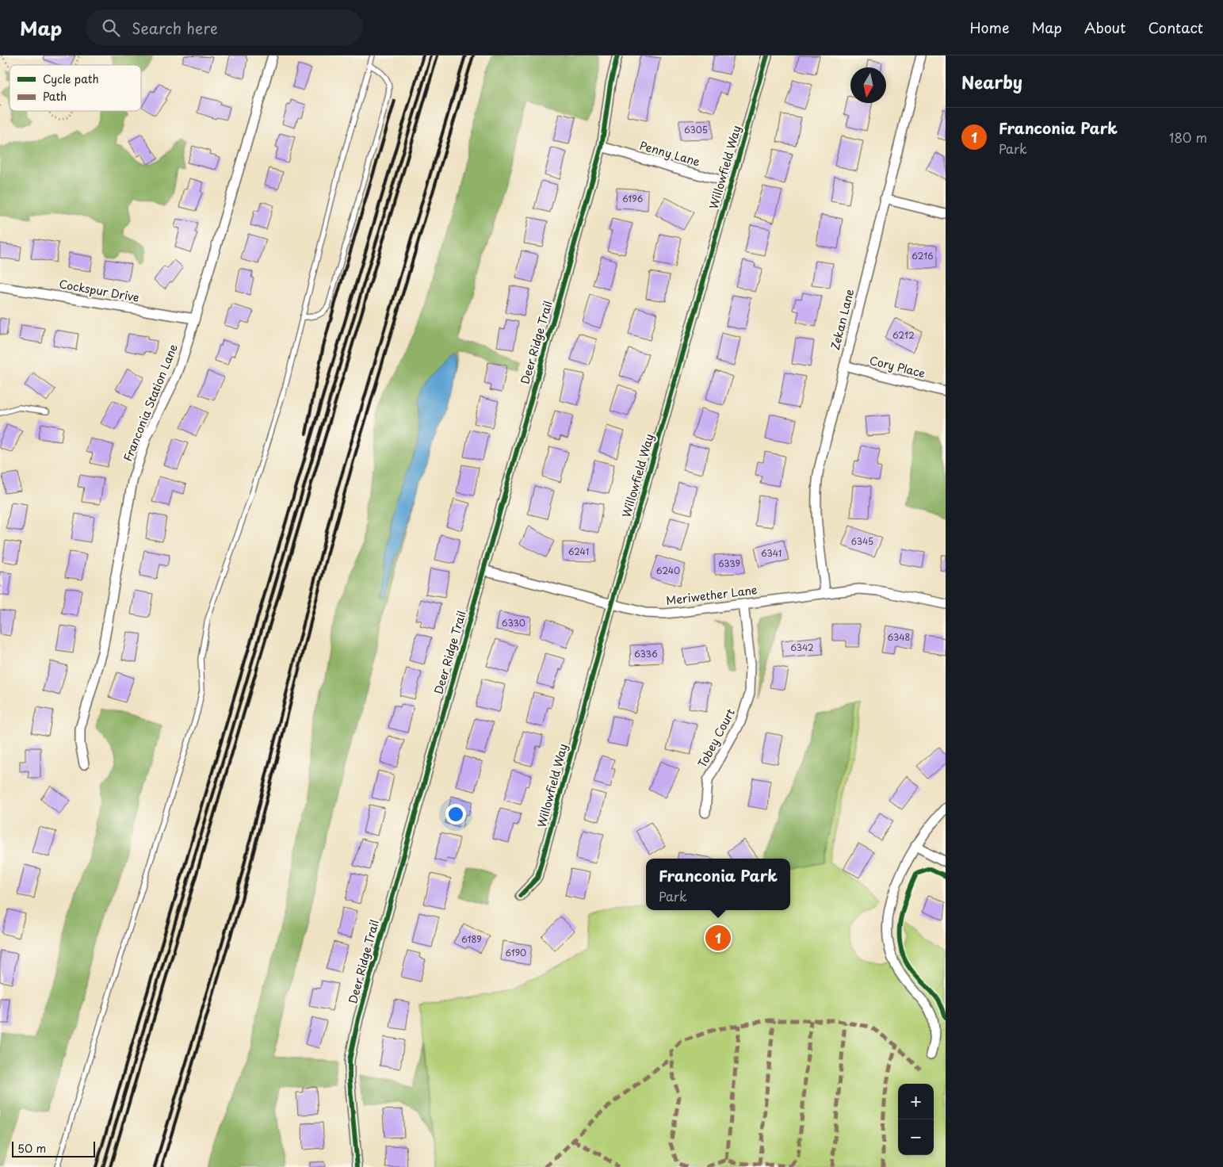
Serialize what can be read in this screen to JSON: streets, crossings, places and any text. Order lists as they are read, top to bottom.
{
  "streets": {
    "street": [
      "Penny Lane",
      "Willowfield Way",
      "Cockspur Drive",
      "Zekan Lane",
      "Deer Ridge Trail",
      "Cory Place",
      "Franconia Station Lane",
      "Meriwether Lane",
      "Tobey Court"
    ]
  },
  "crossings": [
    ["Penny Lane", "Willowfield Way"],
    ["Penny Lane", "Deer Ridge Trail"],
    ["Willowfield Way", "Meriwether Lane"],
    ["Cockspur Drive", "Franconia Station Lane"],
    ["Zekan Lane", "Cory Place"],
    ["Zekan Lane", "Meriwether Lane"],
    ["Deer Ridge Trail", "Meriwether Lane"],
    ["Meriwether Lane", "Tobey Court"]
  ],
  "house_numbers": [
    "6305",
    "6196",
    "6216",
    "6212",
    "6345",
    "6241",
    "6341",
    "6339",
    "6240",
    "6330",
    "6348",
    "6342",
    "6336",
    "6189",
    "6190"
  ],
  "legend": ["Cycle path", "Path"],
  "scale_bar": "50 m",
  "north": "bottom",
  "page": {
    "header": "Map",
    "search": "Search here",
    "nav": [
      "Home",
      "Map",
      "About",
      "Contact"
    ],
    "heading": "Nearby",
    "list": [
      {
        "mark": "1",
        "name": "Franconia Park",
        "note": "Park",
        "value": "180 m"
      }
    ],
    "popup": ["Franconia Park", "Park"],
    "pins": "1",
    "map_buttons": ["+", "−"],
    "scale": "50 m"
  }
}
